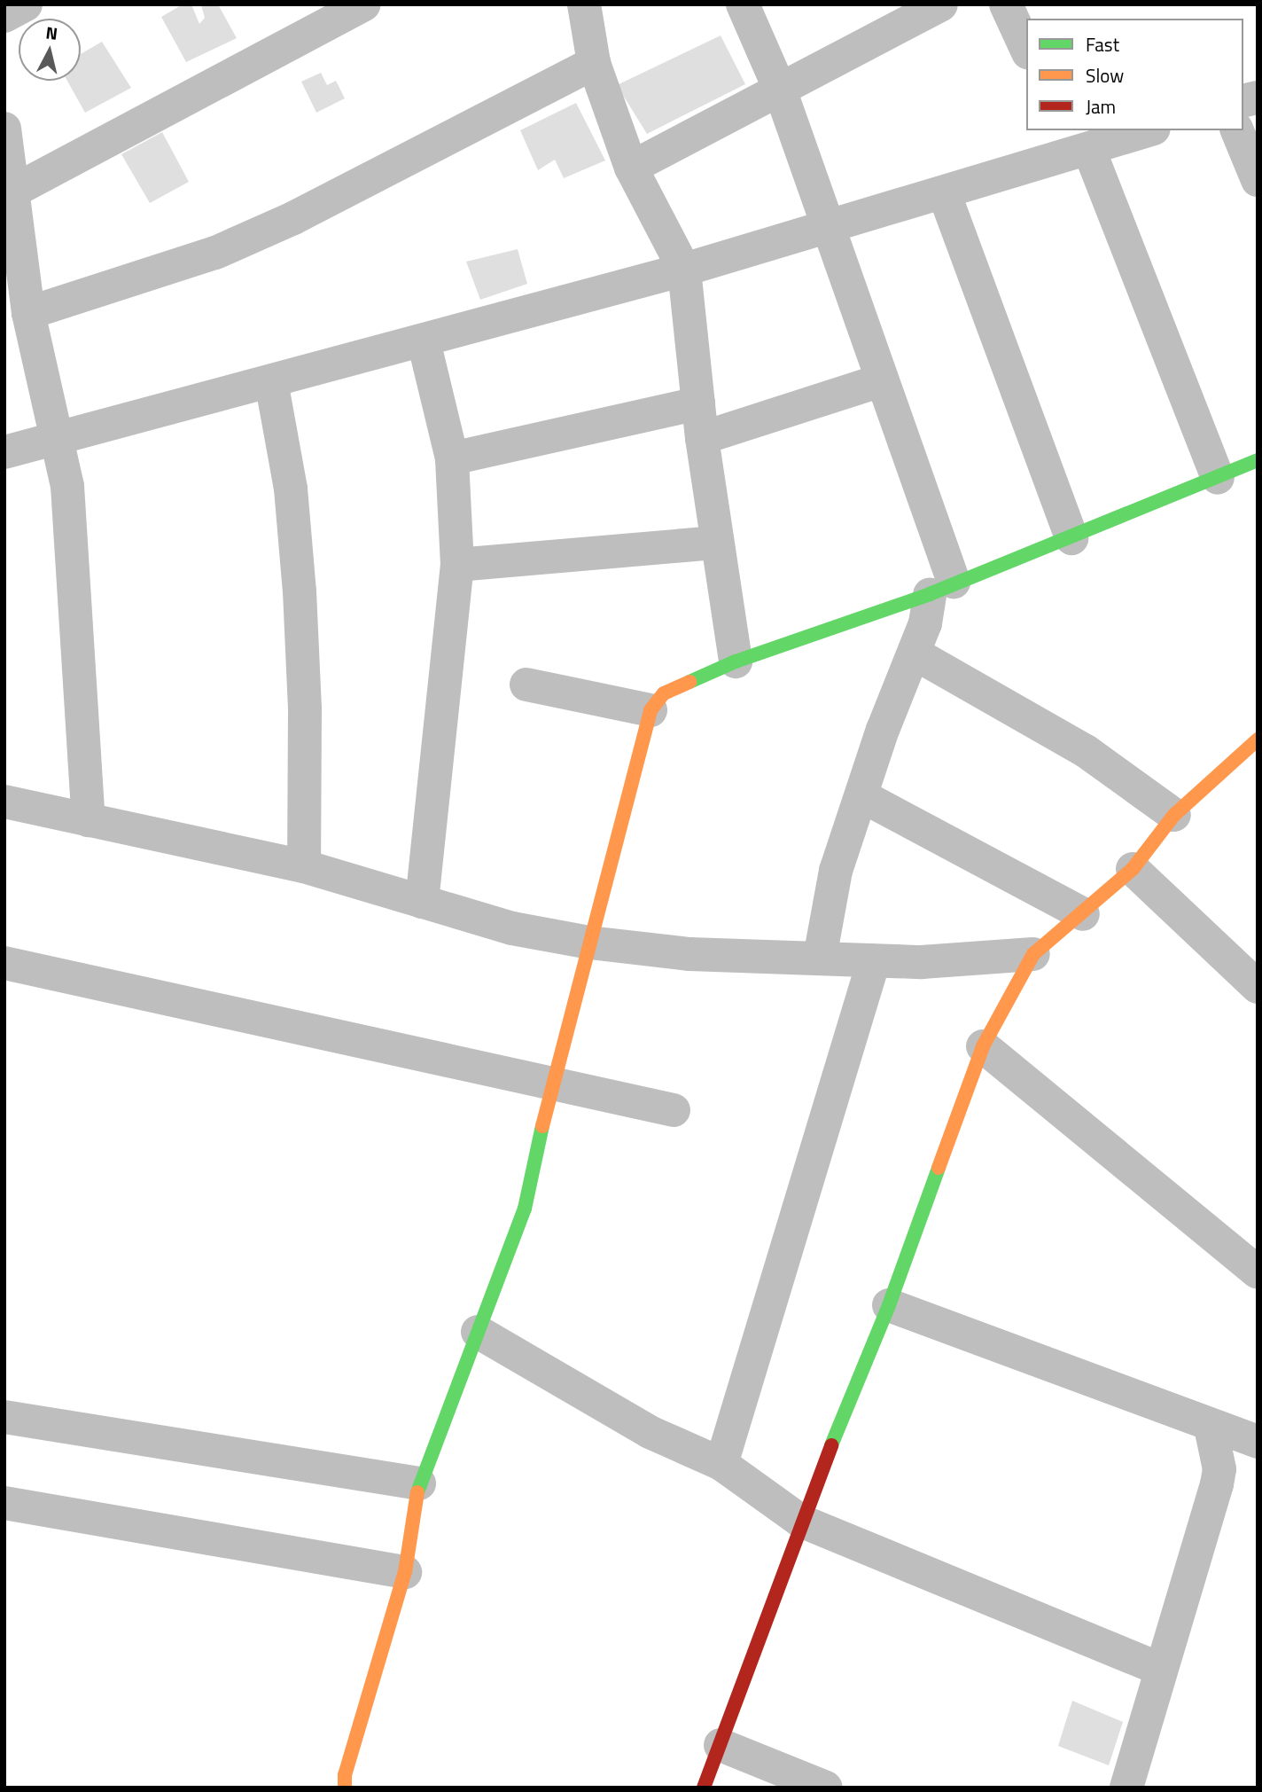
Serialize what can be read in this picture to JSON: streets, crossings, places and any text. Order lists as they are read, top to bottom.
{
  "legend": ["Fast", "Slow", "Jam"],
  "north": "top"
}
